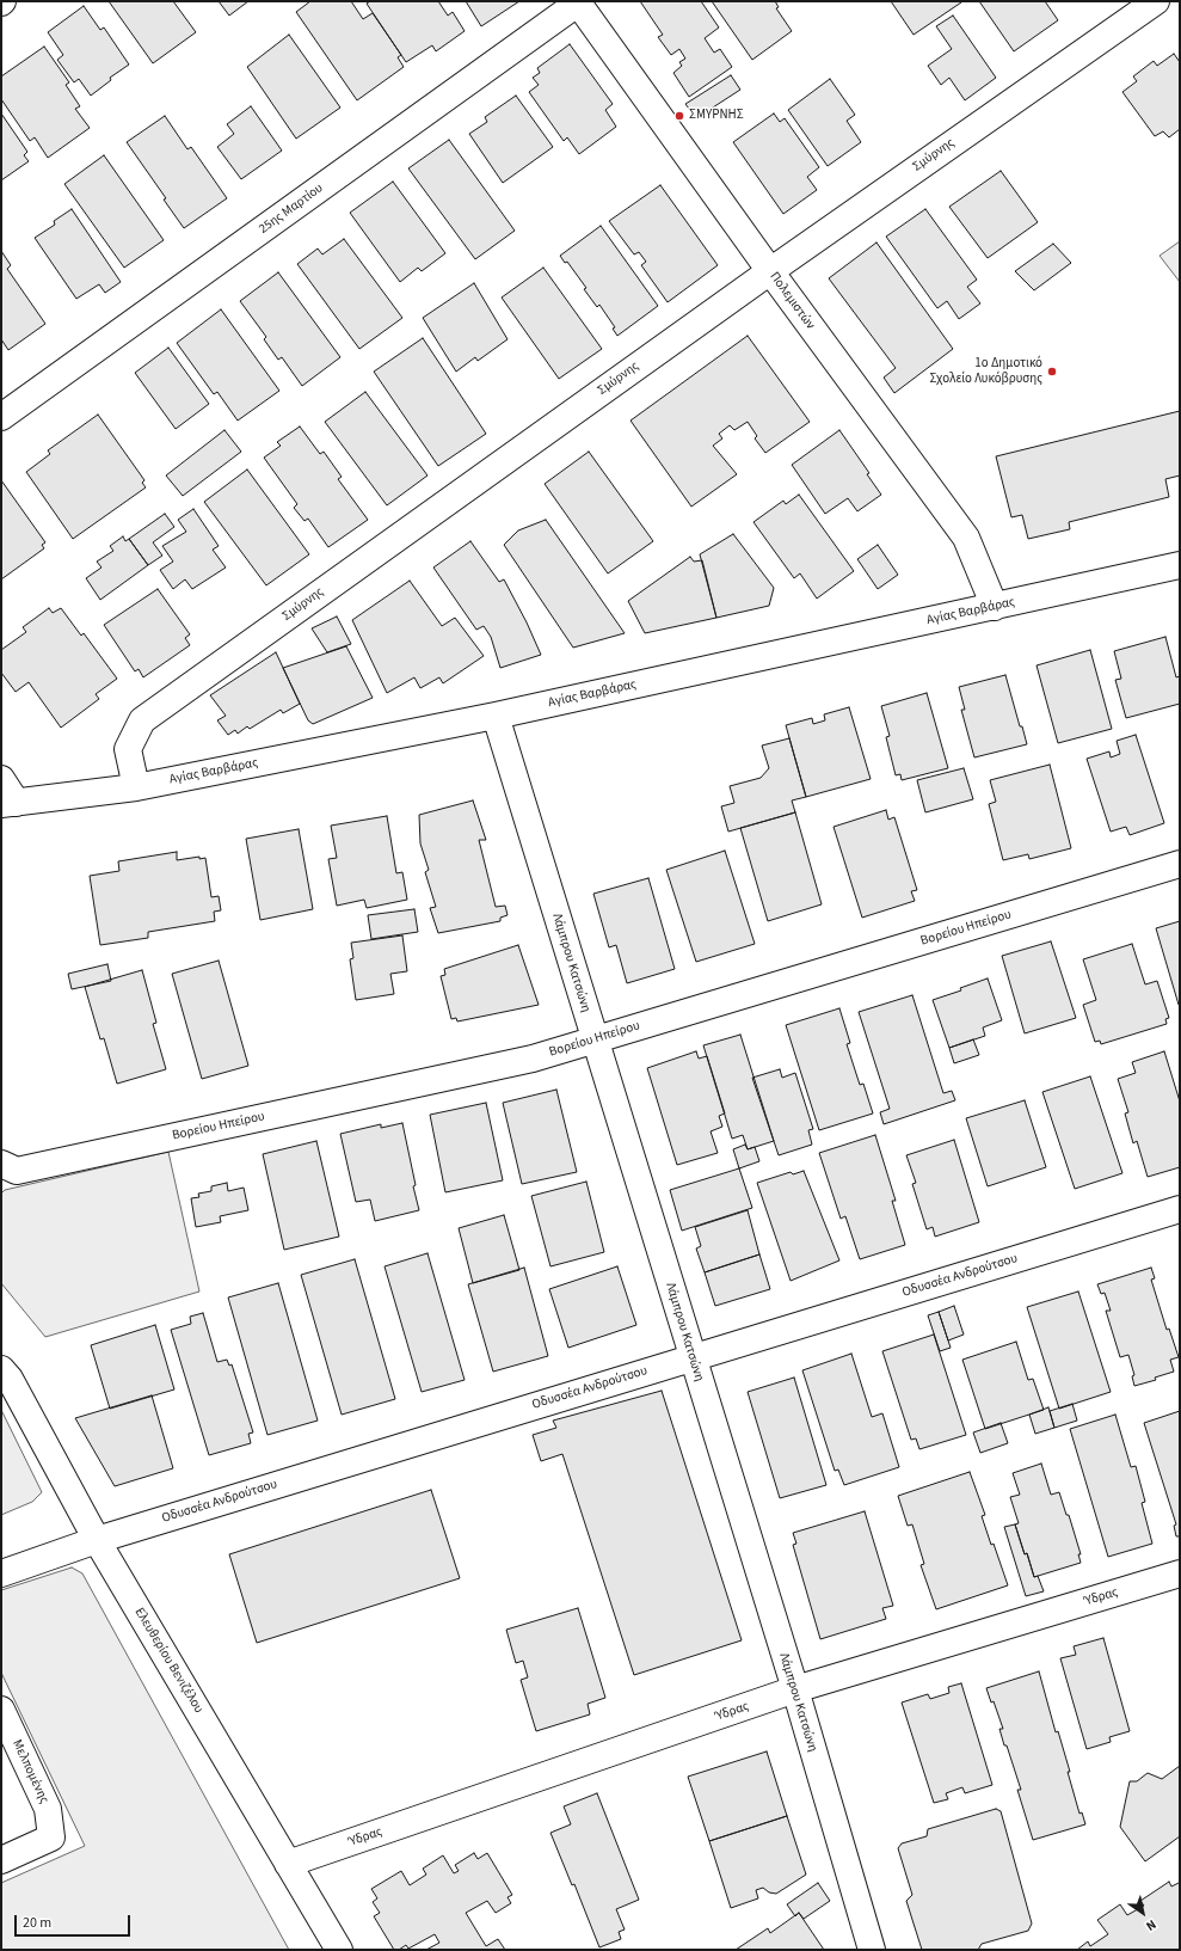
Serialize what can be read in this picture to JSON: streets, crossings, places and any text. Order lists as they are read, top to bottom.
{
  "streets": {
    "street": [
      "Σμύρνης",
      "25ης Μαρτίου",
      "Πολεμιστών",
      "Αγίας Βαρβάρας",
      "Βορείου Ηπείρου",
      "Λάμπρου Κατσώνη",
      "Οδυσσέα Ανδρούτσου",
      "Ύδρας",
      "Ελευθερίου Βενιζέλου",
      "Μελπομένης"
    ]
  },
  "crossings": [
    ["Σμύρνης", "Πολεμιστών"],
    ["Σμύρνης", "Αγίας Βαρβάρας"],
    ["25ης Μαρτίου", "Πολεμιστών"],
    ["Πολεμιστών", "Αγίας Βαρβάρας"],
    ["Αγίας Βαρβάρας", "Λάμπρου Κατσώνη"],
    ["Βορείου Ηπείρου", "Λάμπρου Κατσώνη"],
    ["Λάμπρου Κατσώνη", "Οδυσσέα Ανδρούτσου"],
    ["Λάμπρου Κατσώνη", "Ύδρας"],
    ["Οδυσσέα Ανδρούτσου", "Ελευθερίου Βενιζέλου"],
    ["Ύδρας", "Ελευθερίου Βενιζέλου"]
  ],
  "places": ["ΣΜΥΡΝΗΣ", "1ο Δημοτικό Σχολείο Λυκόβρυσης"],
  "scale_bar": "20 m",
  "north": "bottom right"
}
